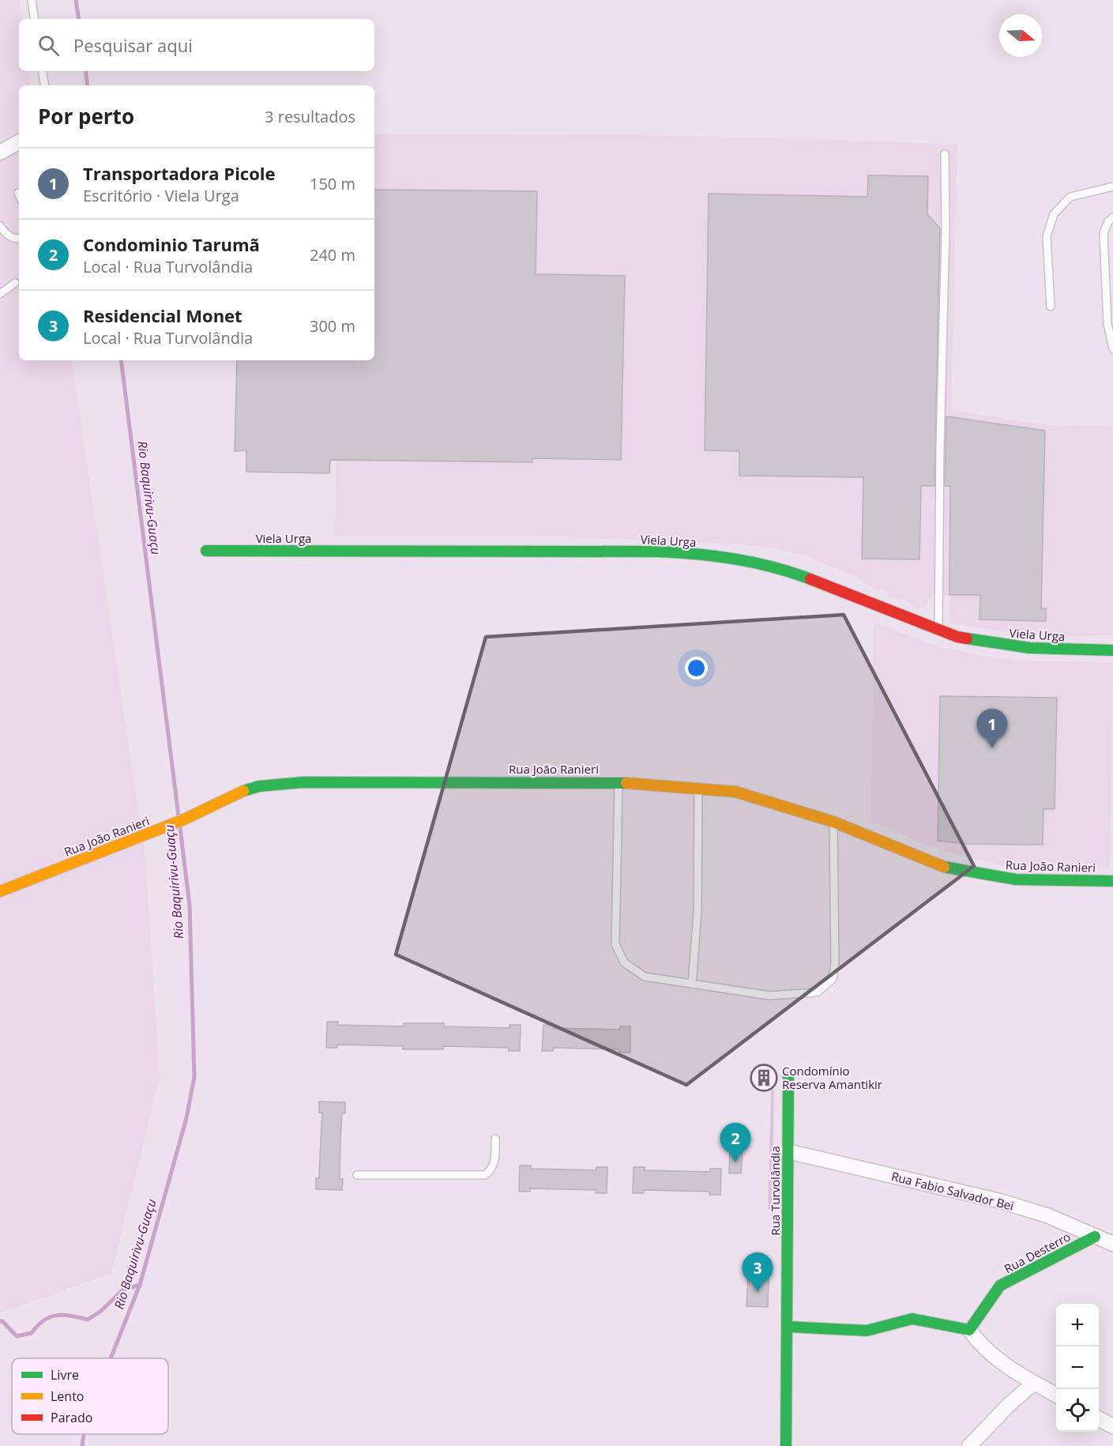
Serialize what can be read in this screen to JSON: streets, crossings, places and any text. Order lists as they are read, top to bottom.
{
  "streets": {
    "street": [
      "Viela Urga",
      "Rua João Ranieri",
      "Rua Turvolândia",
      "Rua Fabio Salvador Bei",
      "Rua Desterro"
    ]
  },
  "crossings": [
    ["Rua Turvolândia", "Rua Fabio Salvador Bei"],
    ["Rua Fabio Salvador Bei", "Rua Desterro"]
  ],
  "water": ["Rio Baquirivu-Guaçu"],
  "places": {
    "building": ["Condomínio Reserva Amantikir"]
  },
  "legend": ["Livre", "Lento", "Parado"],
  "north": "right",
  "page": {
    "search": "Pesquisar aqui",
    "heading": ["Por perto", "3 resultados"],
    "list": [
      {
        "mark": "1",
        "name": "Transportadora Picole",
        "note": "Escritório · Viela Urga",
        "value": "150 m"
      },
      {
        "mark": "2",
        "name": "Condominio Tarumã",
        "note": "Local · Rua Turvolândia",
        "value": "240 m"
      },
      {
        "mark": "3",
        "name": "Residencial Monet",
        "note": "Local · Rua Turvolândia",
        "value": "300 m"
      }
    ],
    "pins": ["1", "2", "3"],
    "map_buttons": ["+", "−"]
  }
}
